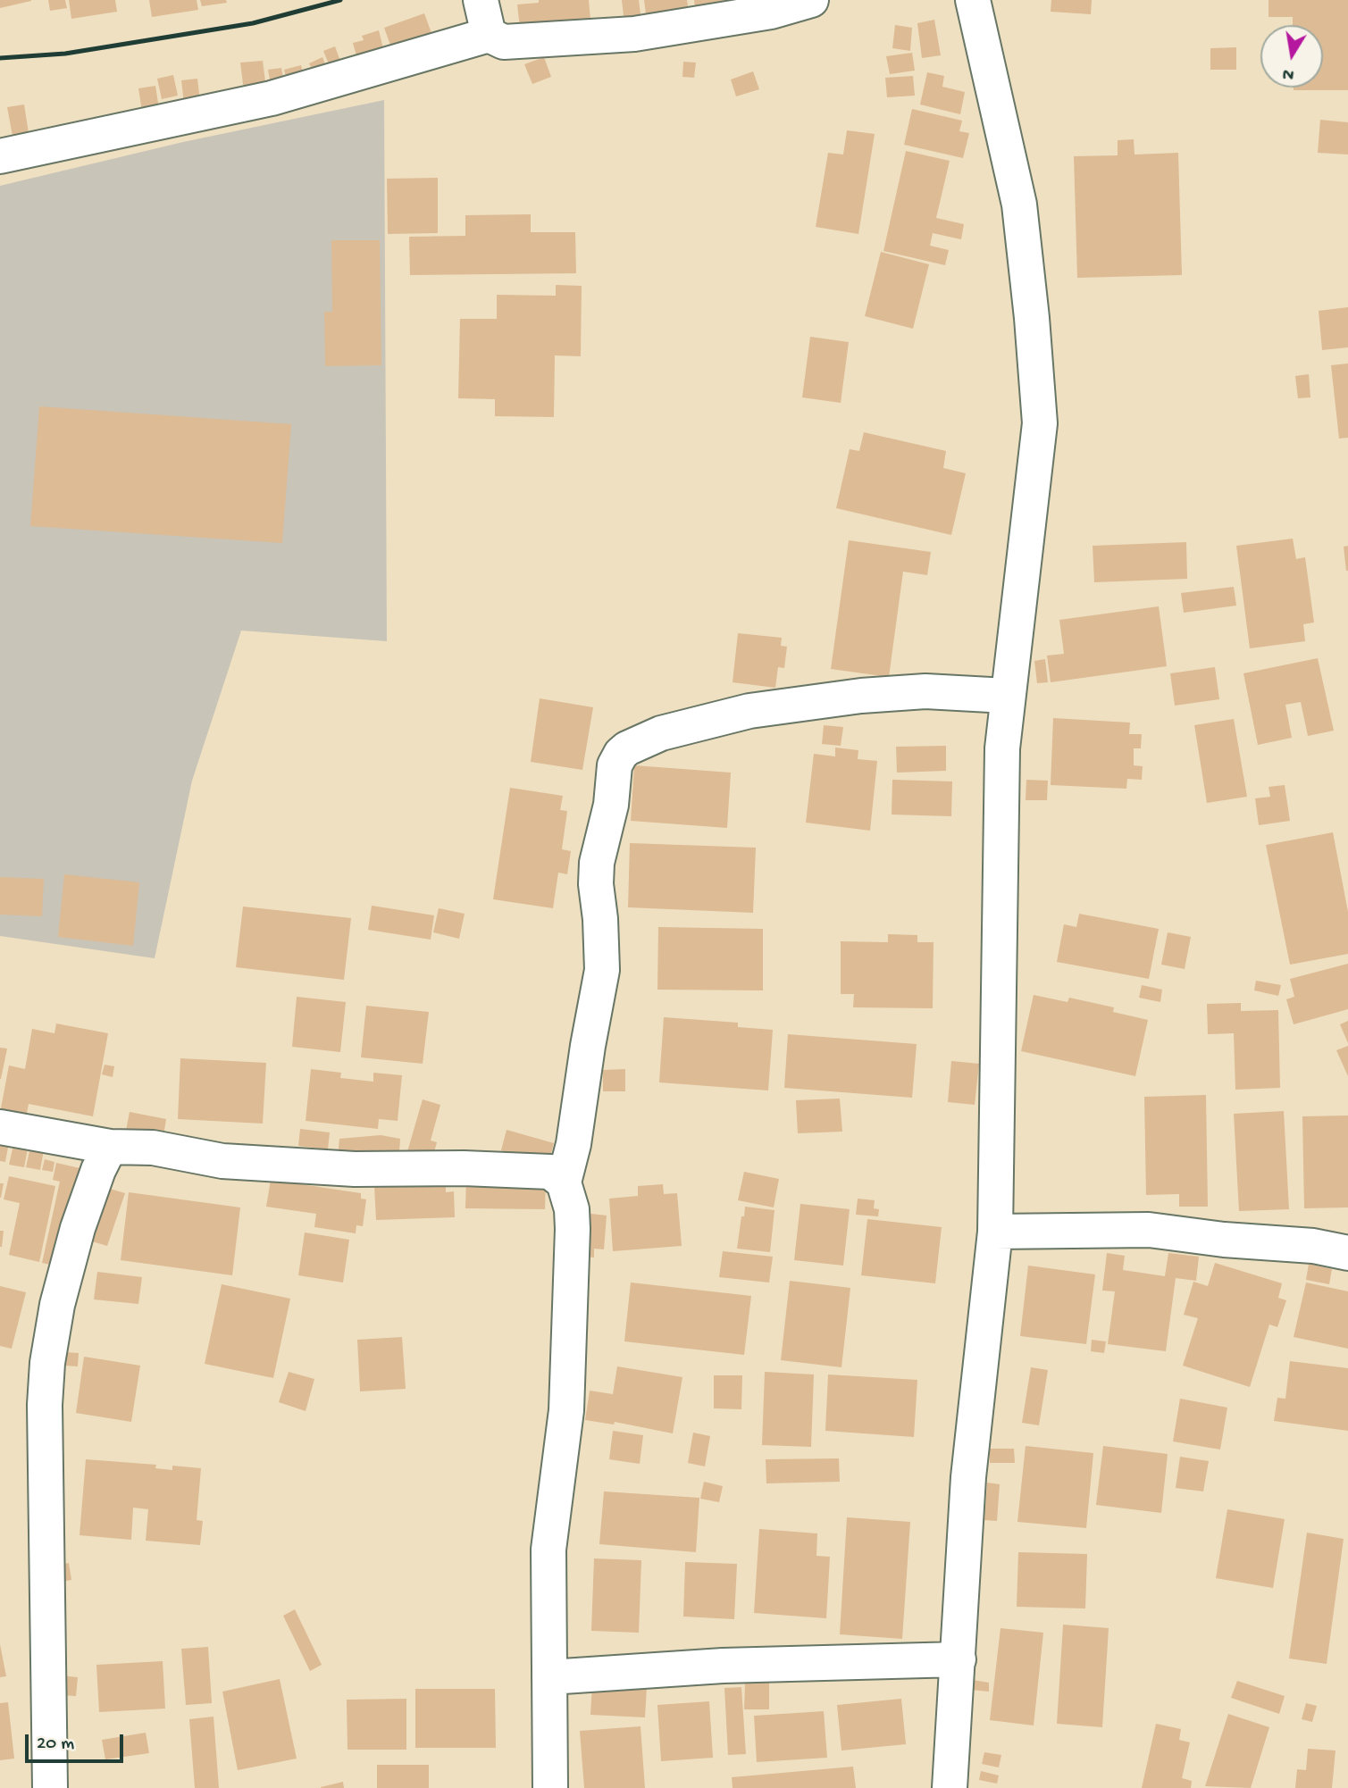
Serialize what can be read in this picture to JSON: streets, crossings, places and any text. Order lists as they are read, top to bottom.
{
  "scale_bar": "20 m",
  "north": "bottom"
}
